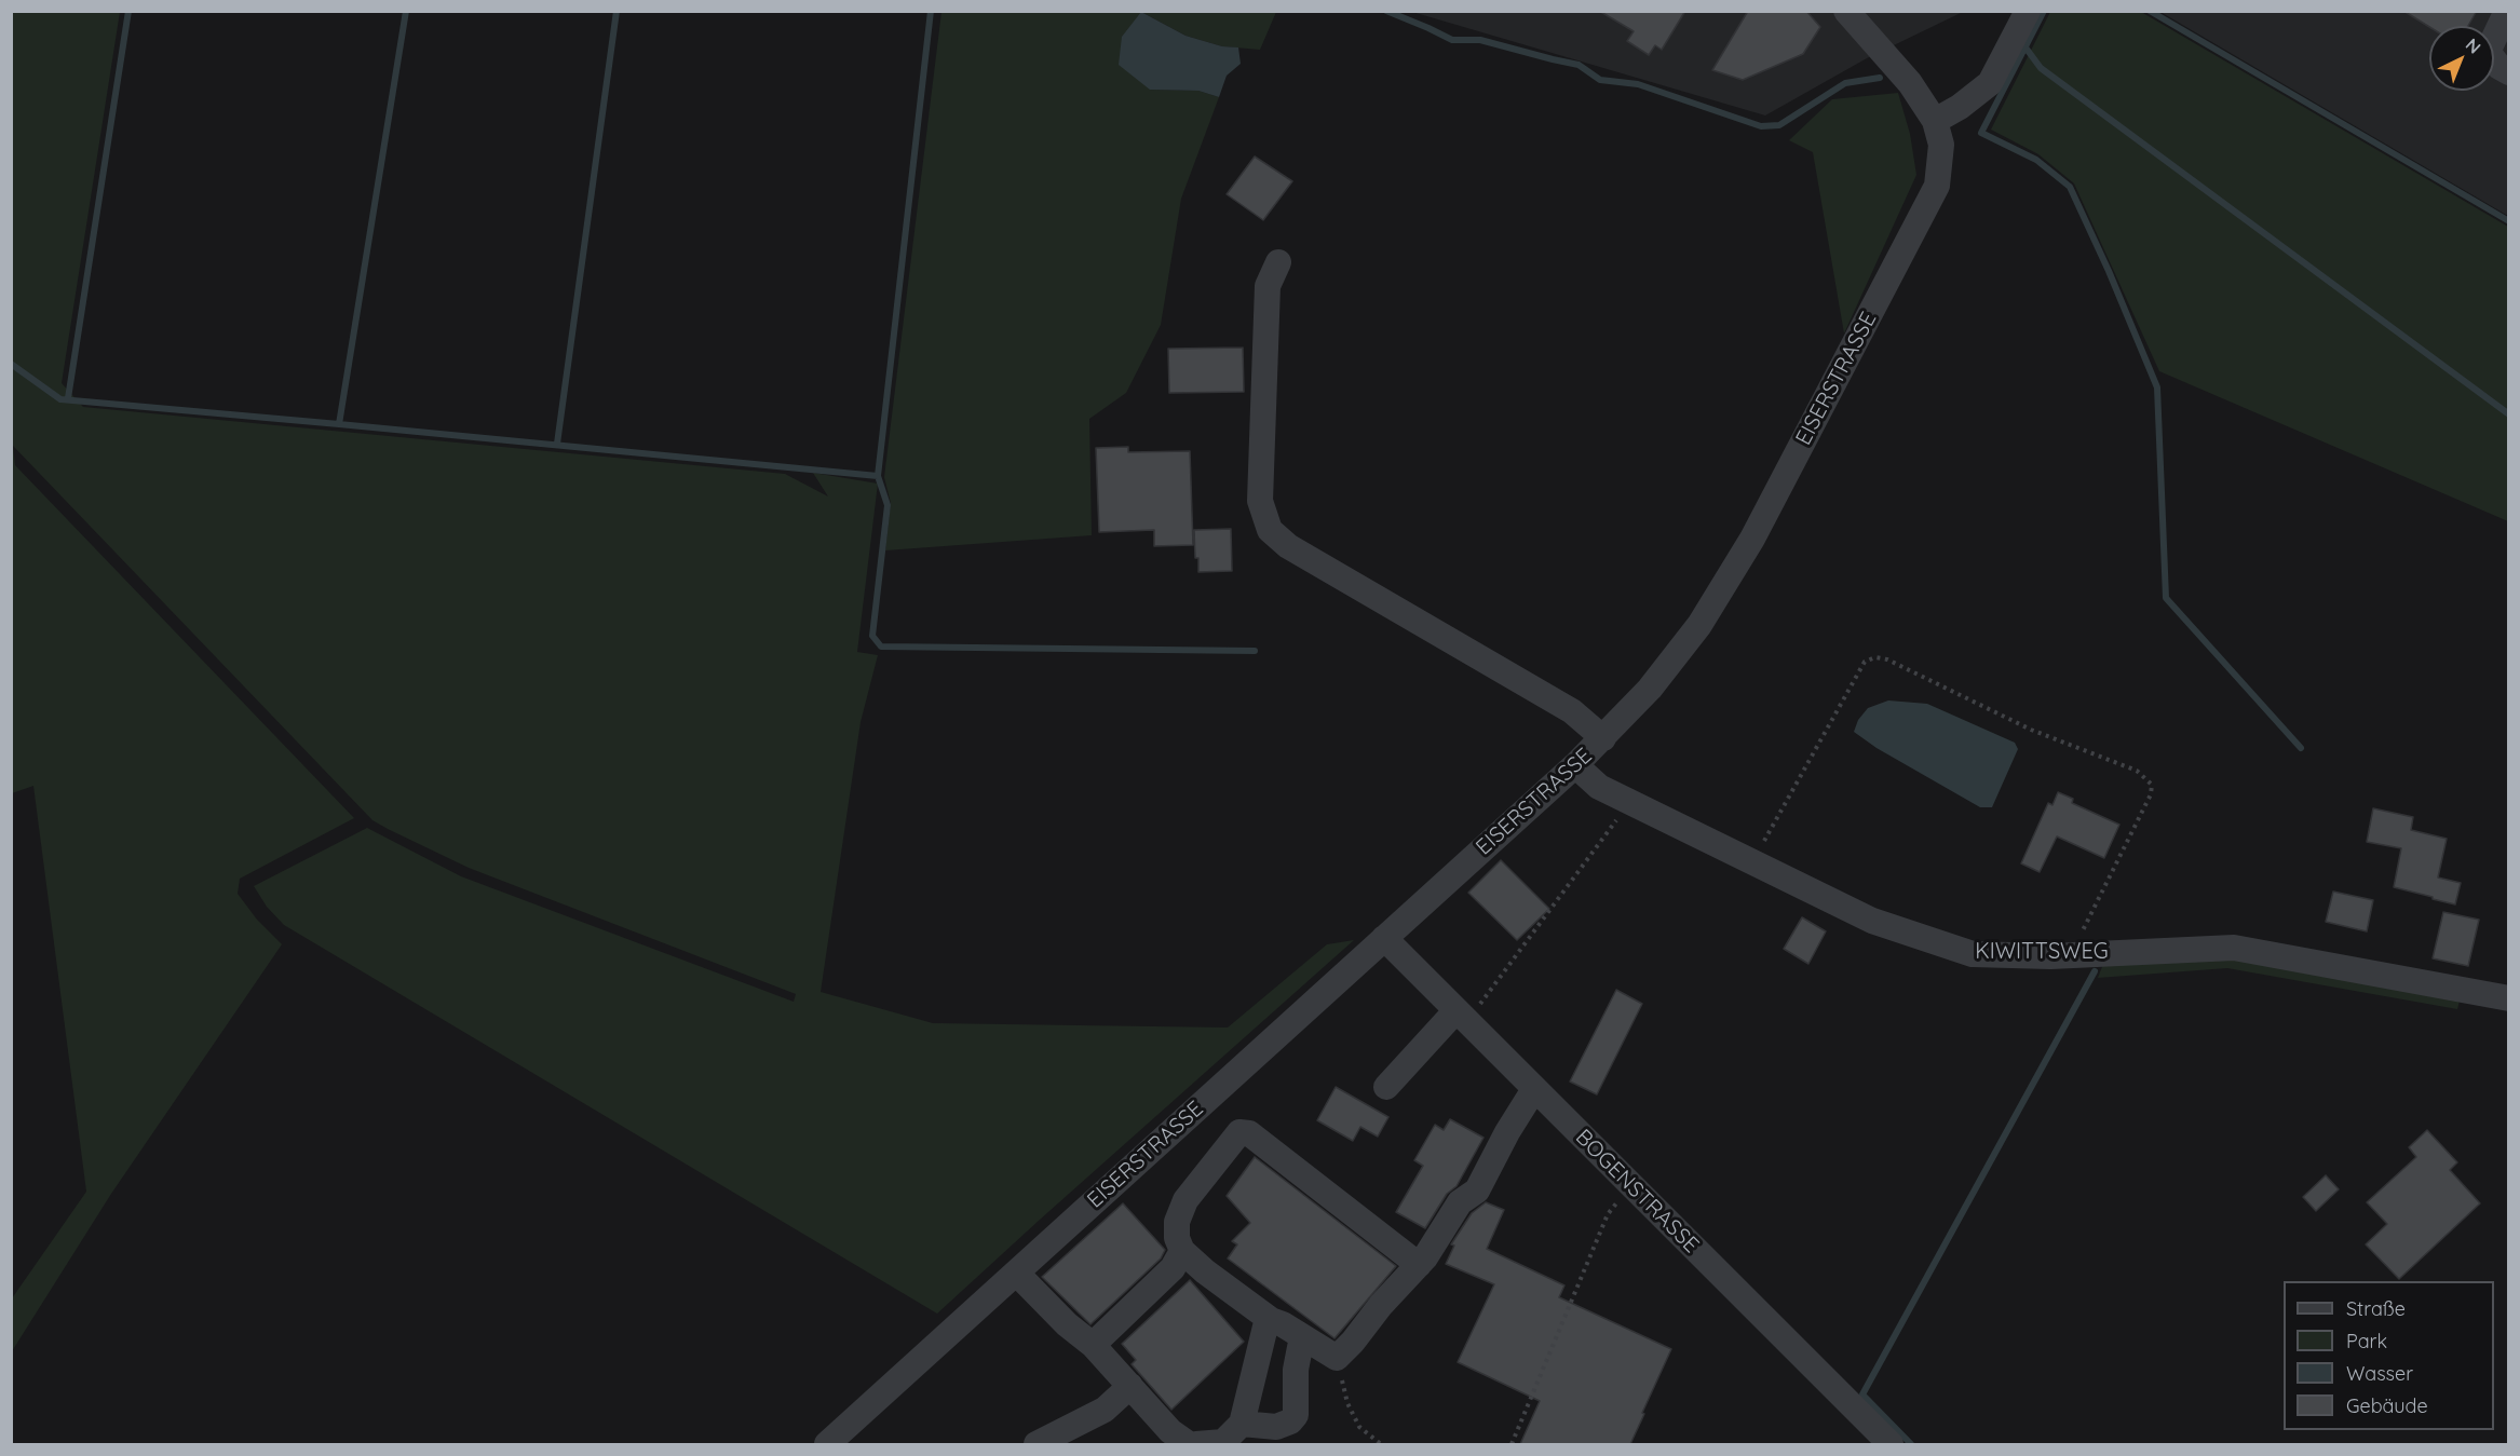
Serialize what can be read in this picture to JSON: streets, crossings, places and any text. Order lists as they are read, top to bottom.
{
  "streets": {
    "street": ["EISERSTRASSE", "KIWITTSWEG", "BOGENSTRASSE"]
  },
  "crossings": [
    ["EISERSTRASSE", "KIWITTSWEG"],
    ["EISERSTRASSE", "BOGENSTRASSE"]
  ],
  "legend": [
    "Straße",
    "Park",
    "Wasser",
    "Gebäude"
  ],
  "north": "top right"
}
